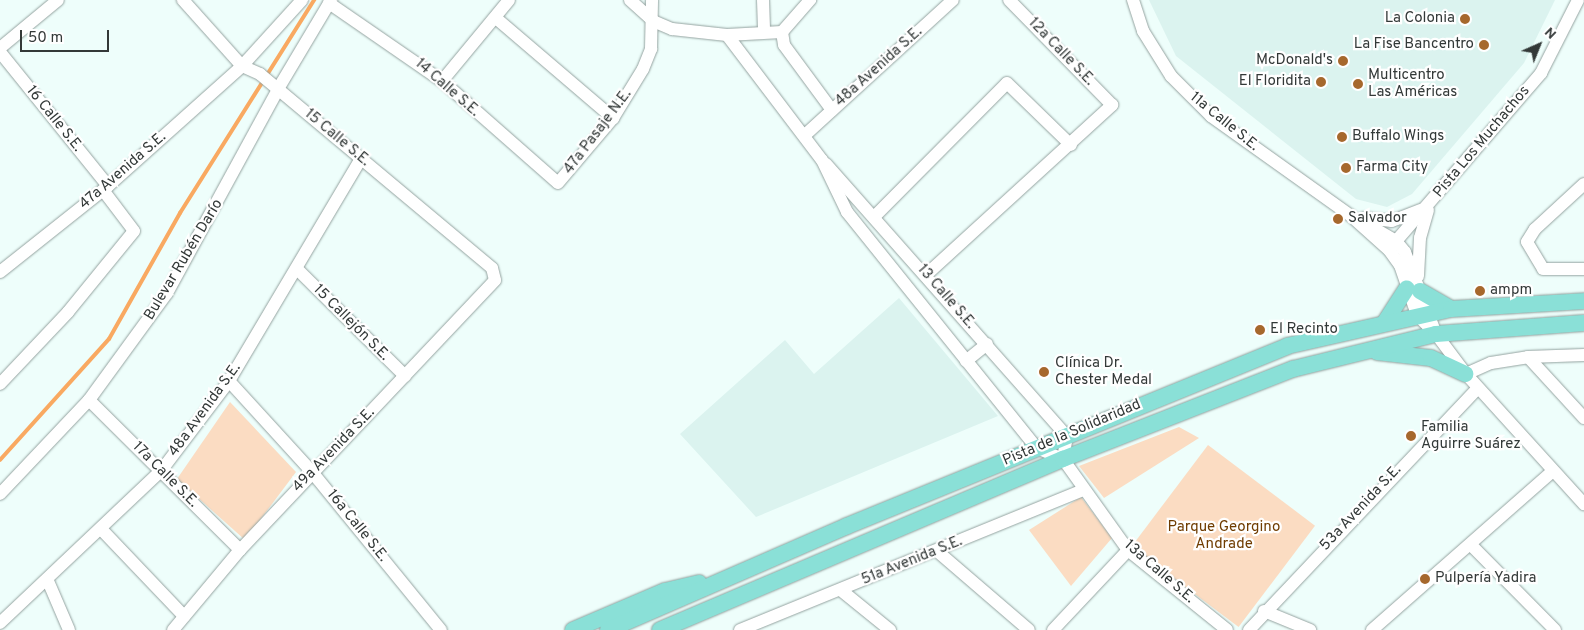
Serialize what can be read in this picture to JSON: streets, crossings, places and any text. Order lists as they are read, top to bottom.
{
  "streets": {
    "main road": ["Pista de la Solidaridad"],
    "street": [
      "12a Calle S.E.",
      "48a Avenida S.E.",
      "14 Calle S.E.",
      "16 Calle S.E.",
      "11a Calle S.E.",
      "47a Pasaje N.E.",
      "15 Calle S.E.",
      "Pista Los Muchachos",
      "47a Avenida S.E.",
      "Bulevar Rubén Darío",
      "13 Calle S.E.",
      "15 Callejón S.E.",
      "49a Avenida S.E.",
      "17a Calle S.E.",
      "53a Avenida S.E.",
      "16a Calle S.E.",
      "51a Avenida S.E.",
      "13a Calle S.E."
    ]
  },
  "crossings": [
    ["48a Avenida S.E.", "15 Calle S.E."],
    ["48a Avenida S.E.", "13 Calle S.E."],
    ["48a Avenida S.E.", "15 Callejón S.E."],
    ["48a Avenida S.E.", "17a Calle S.E."],
    ["48a Avenida S.E.", "16a Calle S.E."],
    ["14 Calle S.E.", "47a Pasaje N.E."],
    ["14 Calle S.E.", "Bulevar Rubén Darío"],
    ["16 Calle S.E.", "47a Avenida S.E."],
    ["11a Calle S.E.", "Pista Los Muchachos"],
    ["15 Calle S.E.", "47a Avenida S.E."],
    ["15 Calle S.E.", "Bulevar Rubén Darío"],
    ["15 Calle S.E.", "49a Avenida S.E."],
    ["Bulevar Rubén Darío", "17a Calle S.E."],
    ["13 Calle S.E.", "Pista de la Solidaridad"],
    ["15 Callejón S.E.", "49a Avenida S.E."],
    ["Pista de la Solidaridad", "13a Calle S.E."],
    ["49a Avenida S.E.", "17a Calle S.E."],
    ["49a Avenida S.E.", "16a Calle S.E."],
    ["51a Avenida S.E.", "13a Calle S.E."]
  ],
  "parks": ["Parque Georgino Andrade"],
  "places": [
    "La Colonia",
    "La Fise Bancentro",
    "McDonald's",
    "El Floridita",
    "Multicentro Las Américas",
    "Buffalo Wings",
    "Farma City",
    "Salvador",
    "ampm",
    "El Recinto",
    "Clínica Dr. Chester Medal",
    "Familia Aguirre Suárez",
    "Pulpería Yadira"
  ],
  "scale_bar": "50 m",
  "north": "top right"
}
